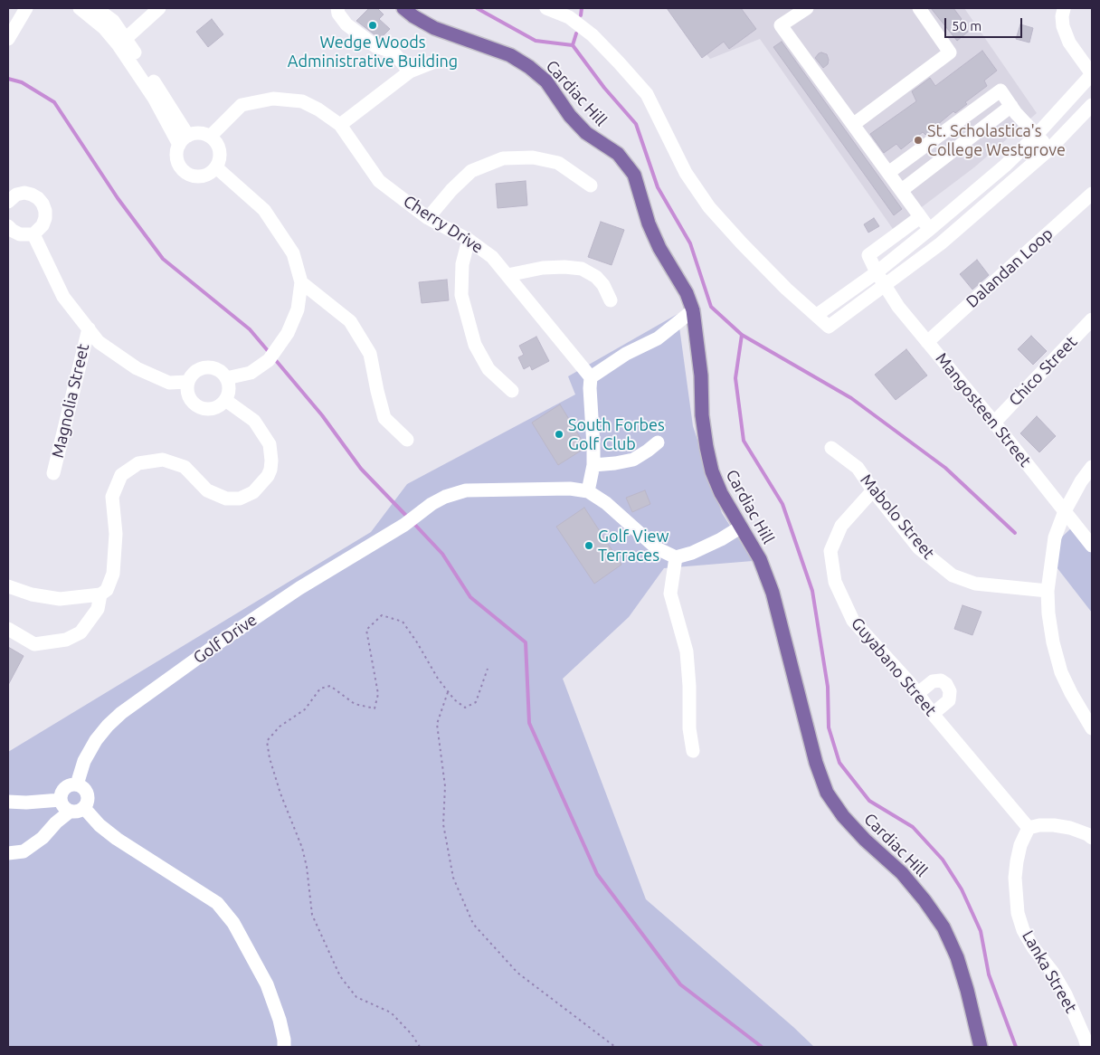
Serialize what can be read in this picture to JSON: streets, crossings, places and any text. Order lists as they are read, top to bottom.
{
  "streets": {
    "main road": ["Cardiac Hill"],
    "street": [
      "Cherry Drive",
      "Dalandan Loop",
      "Chico Street",
      "Magnolia Street",
      "Mangosteen Street",
      "Mabolo Street",
      "Golf Drive",
      "Guyabano Street",
      "Lanka Street"
    ]
  },
  "crossings": [
    ["Dalandan Loop", "Mangosteen Street"],
    ["Chico Street", "Mangosteen Street"],
    ["Mabolo Street", "Guyabano Street"],
    ["Guyabano Street", "Lanka Street"]
  ],
  "places": [
    "Wedge Woods Administrative Building",
    "St. Scholastica's College Westgrove",
    "South Forbes Golf Club",
    "Golf View Terraces"
  ],
  "scale_bar": "50 m"
}
